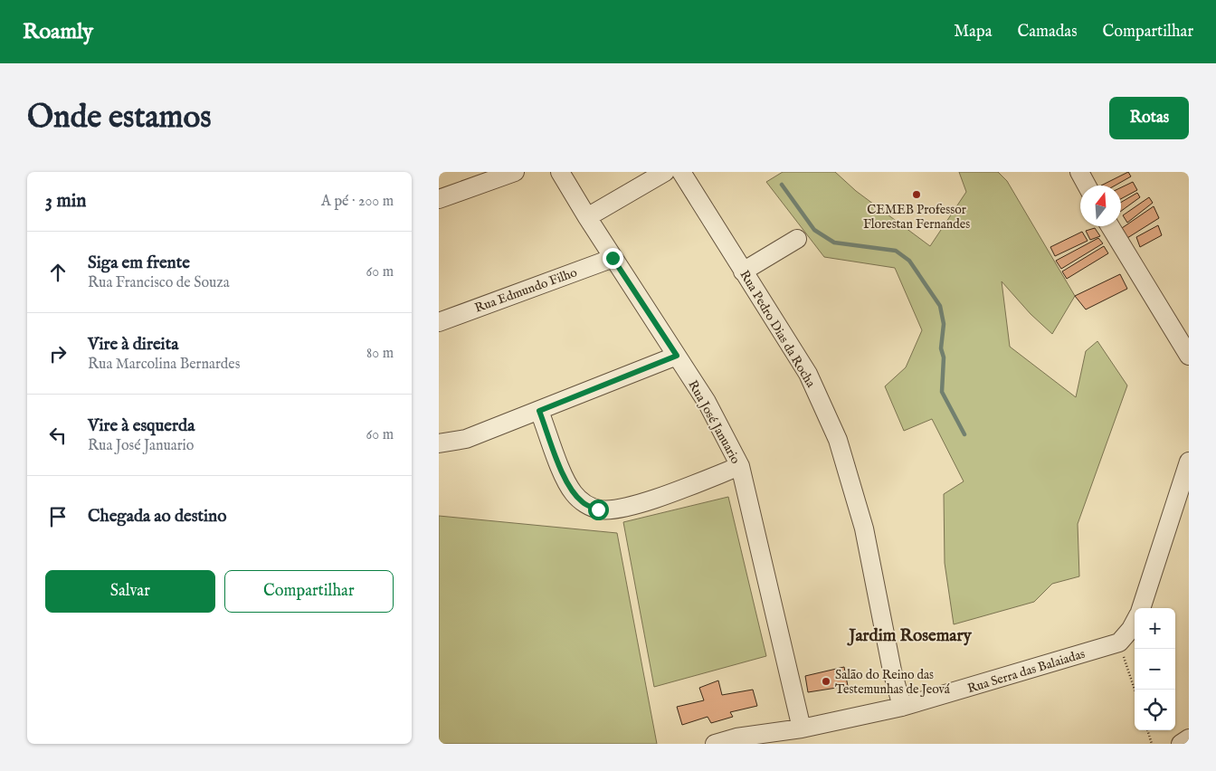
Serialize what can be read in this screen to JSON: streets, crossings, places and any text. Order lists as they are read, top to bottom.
{
  "streets": {
    "street": [
      "Rua Edmundo Filho",
      "Rua Pedro Dias da Rocha",
      "Rua José Januario",
      "Rua Serra das Balaiadas"
    ]
  },
  "crossings": [
    ["Rua Edmundo Filho", "Rua José Januario"],
    ["Rua Pedro Dias da Rocha", "Rua Serra das Balaiadas"],
    ["Rua José Januario", "Rua Serra das Balaiadas"]
  ],
  "districts": ["Jardim Rosemary"],
  "places": ["CEMEB Professor Florestan Fernandes", "Salão do Reino das Testemunhas de Jeová"],
  "north": "top",
  "page": {
    "header": "Roamly",
    "nav": ["Mapa", "Camadas", "Compartilhar"],
    "buttons": [
      "Rotas",
      ["Salvar", "Compartilhar"]
    ],
    "title": "Onde estamos",
    "heading": ["3 min", "A pé · 200 m"],
    "list": [
      ["Siga em frente", "Rua Francisco de Souza", "60 m"],
      ["Vire à direita", "Rua Marcolina Bernardes", "80 m"],
      ["Vire à esquerda", "Rua José Januario", "60 m"],
      "Chegada ao destino"
    ],
    "map_buttons": ["+", "−"]
  }
}
